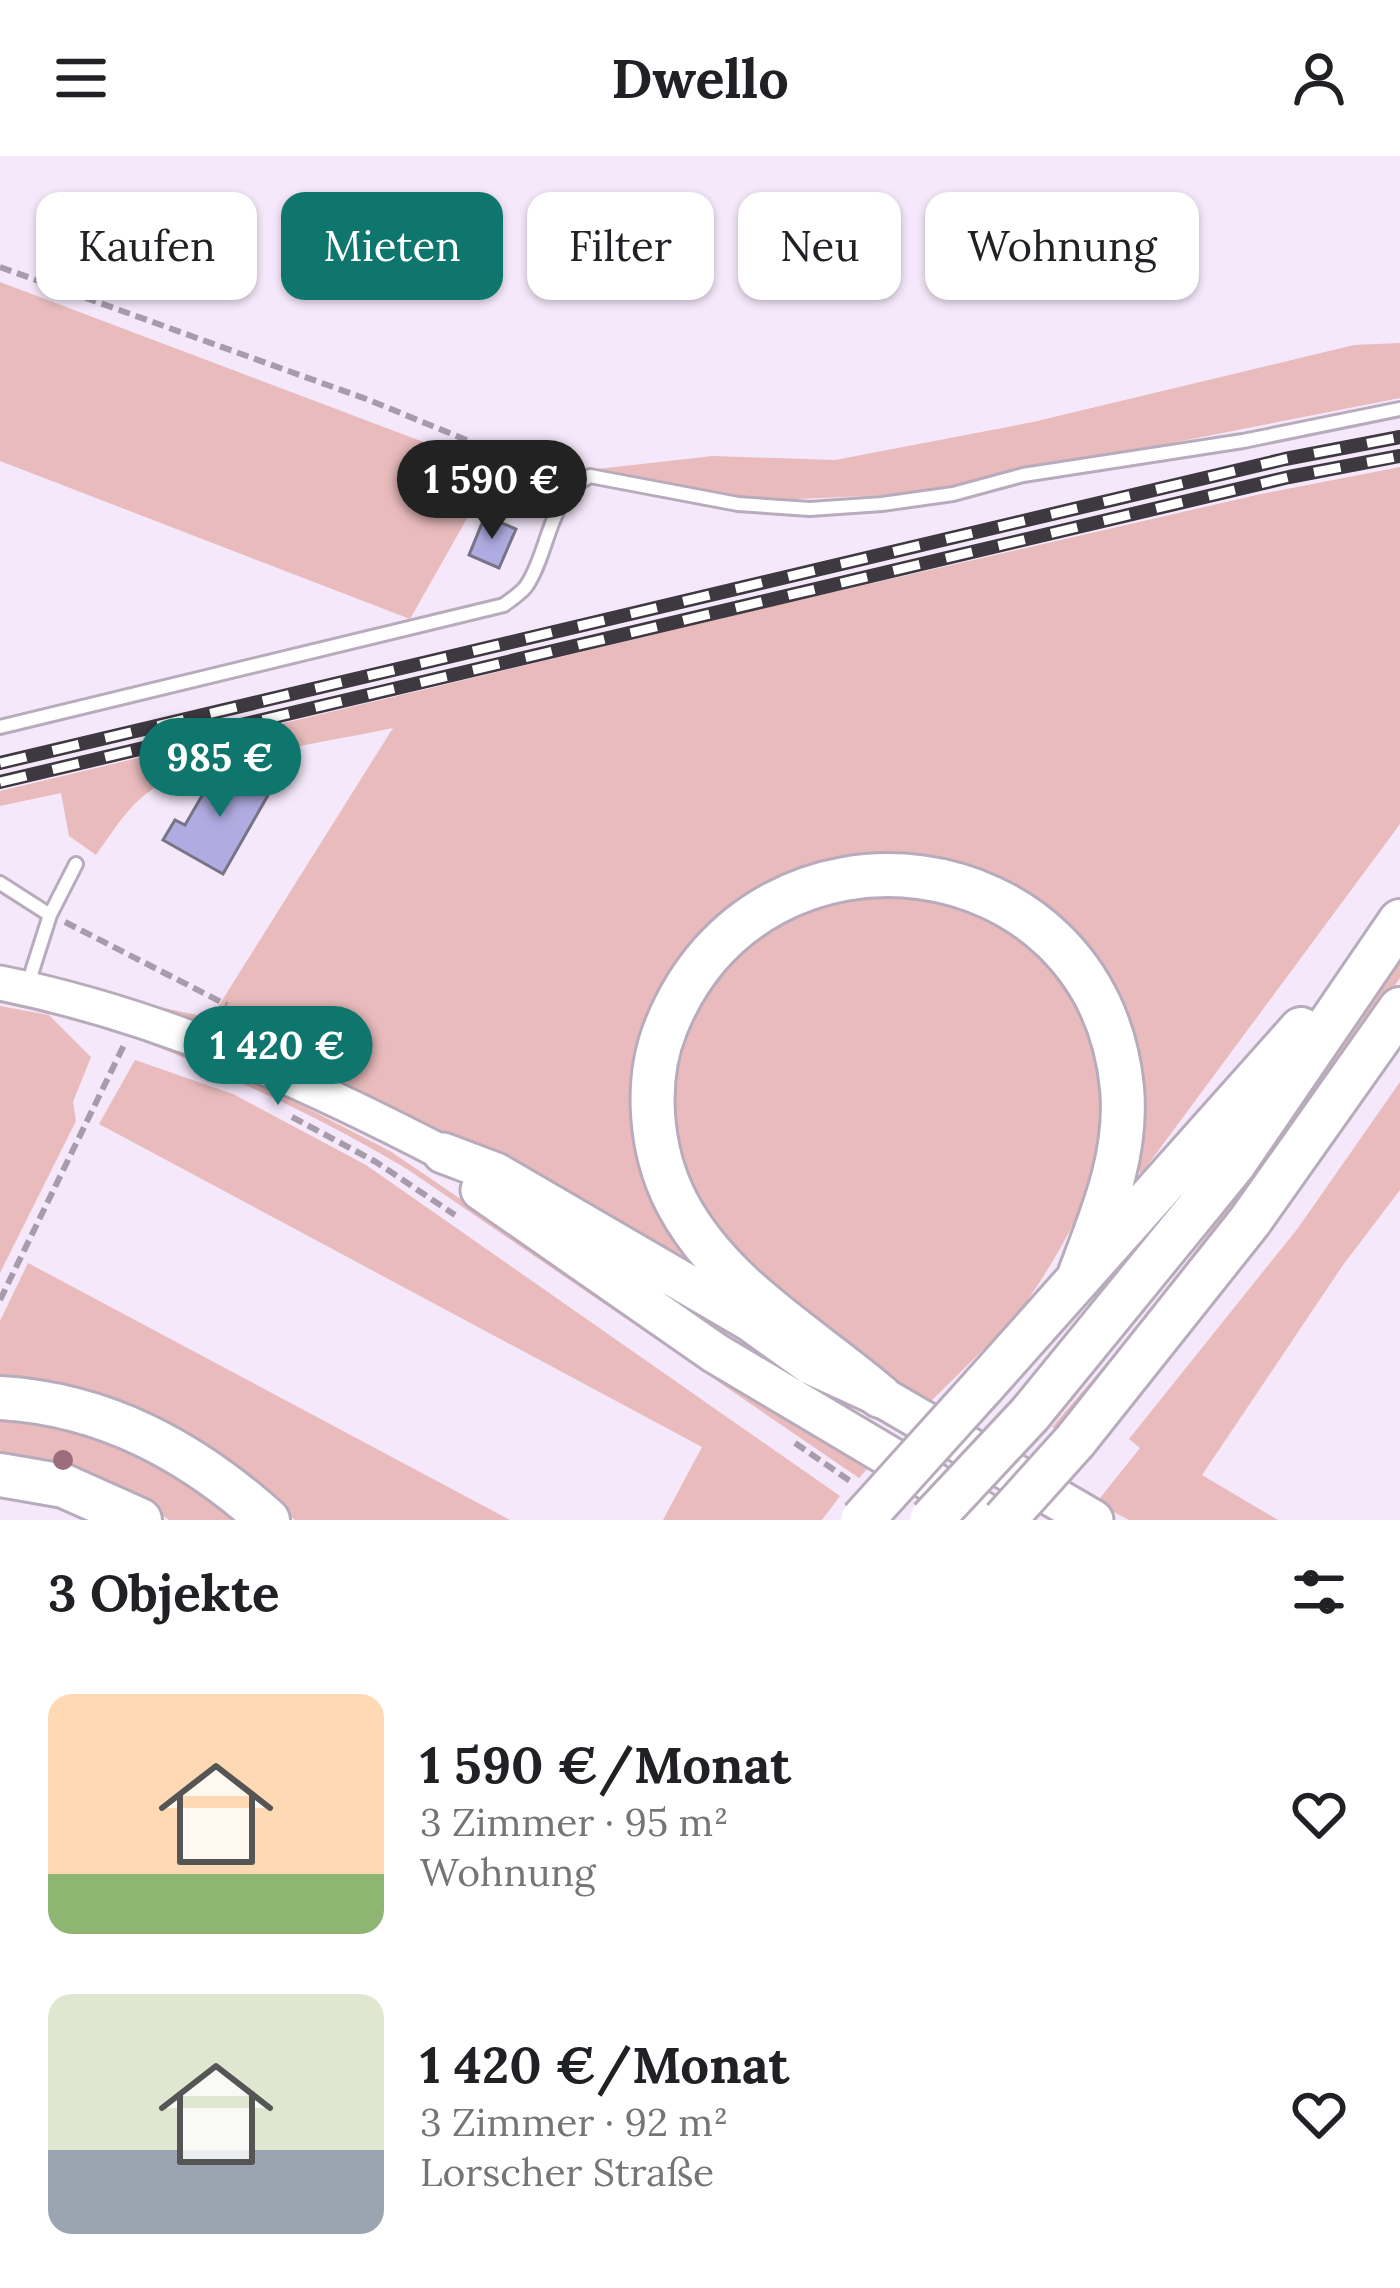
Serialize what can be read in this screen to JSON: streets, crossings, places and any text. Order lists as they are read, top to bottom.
{
  "page": {
    "header": "Dwello",
    "chip": [
      "Kaufen",
      "Mieten",
      "Filter",
      "Neu",
      "Wohnung"
    ],
    "price": ["1 590 €", "985 €", "1 420 €"],
    "heading": "3 Objekte",
    "list": [
      {
        "name": "1 590 €/Monat",
        "note": "3 Zimmer · 95 m² · Wohnung"
      },
      {
        "name": "1 420 €/Monat",
        "note": "3 Zimmer · 92 m² · Lorscher Straße"
      }
    ]
  }
}
